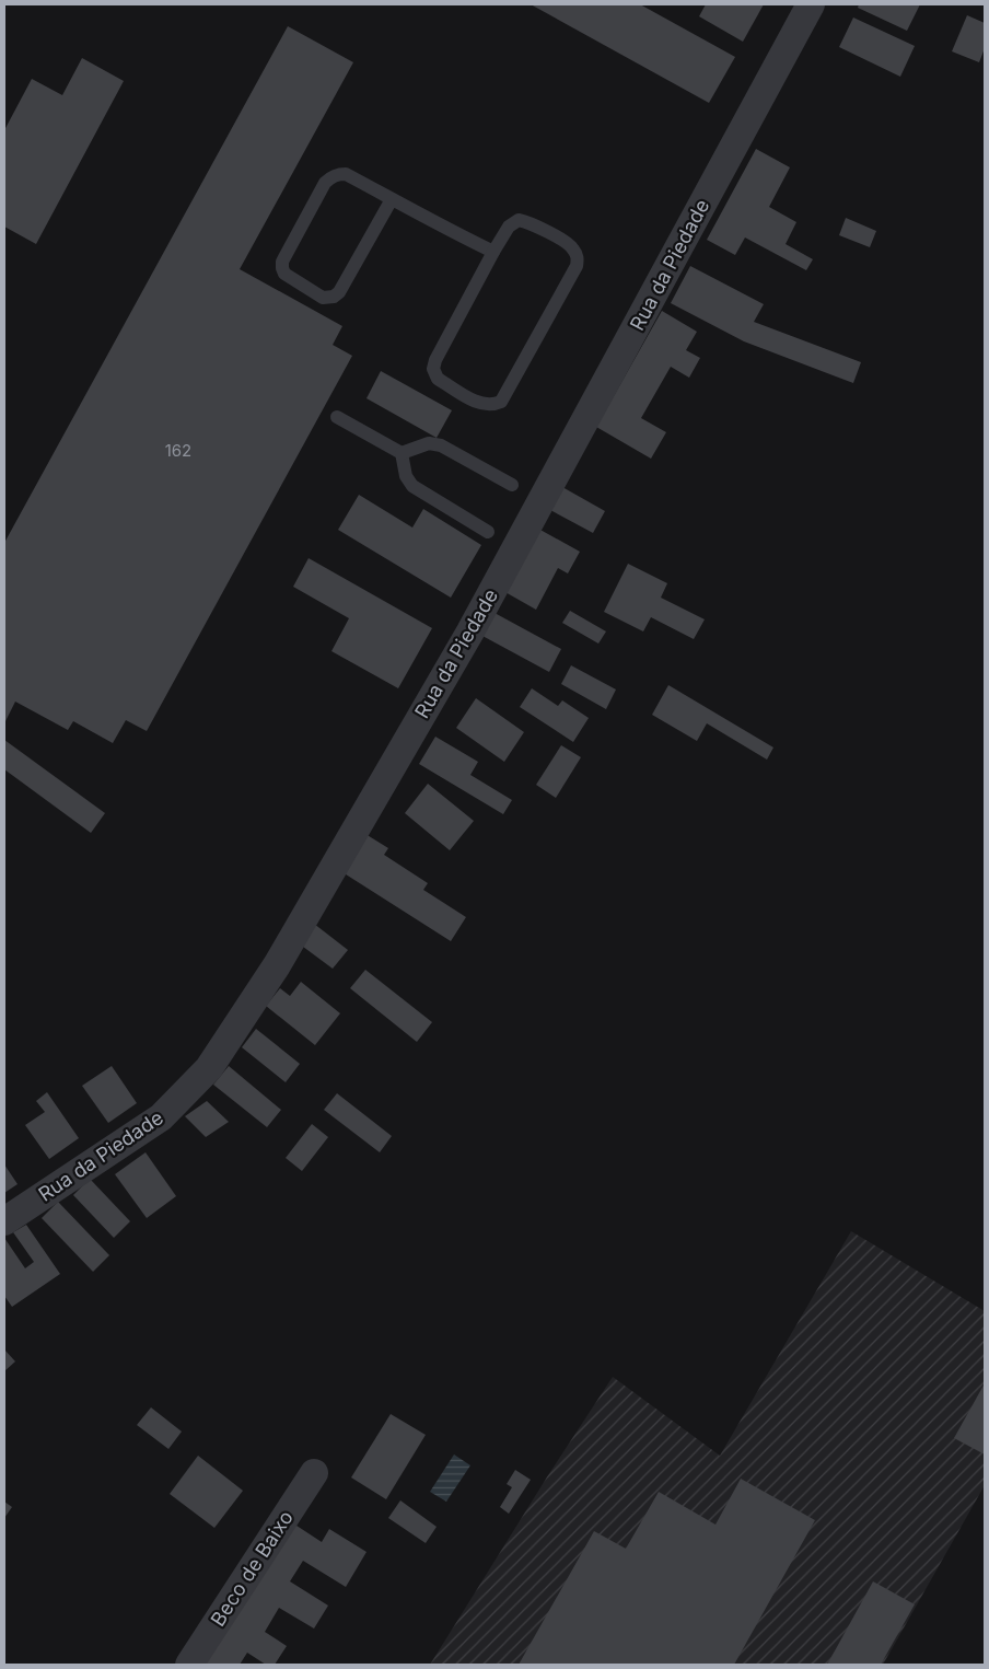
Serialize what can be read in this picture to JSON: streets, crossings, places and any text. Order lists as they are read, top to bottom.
{
  "streets": {
    "street": ["Rua da Piedade", "Beco de Baixo"]
  },
  "house_numbers": ["162"]
}
